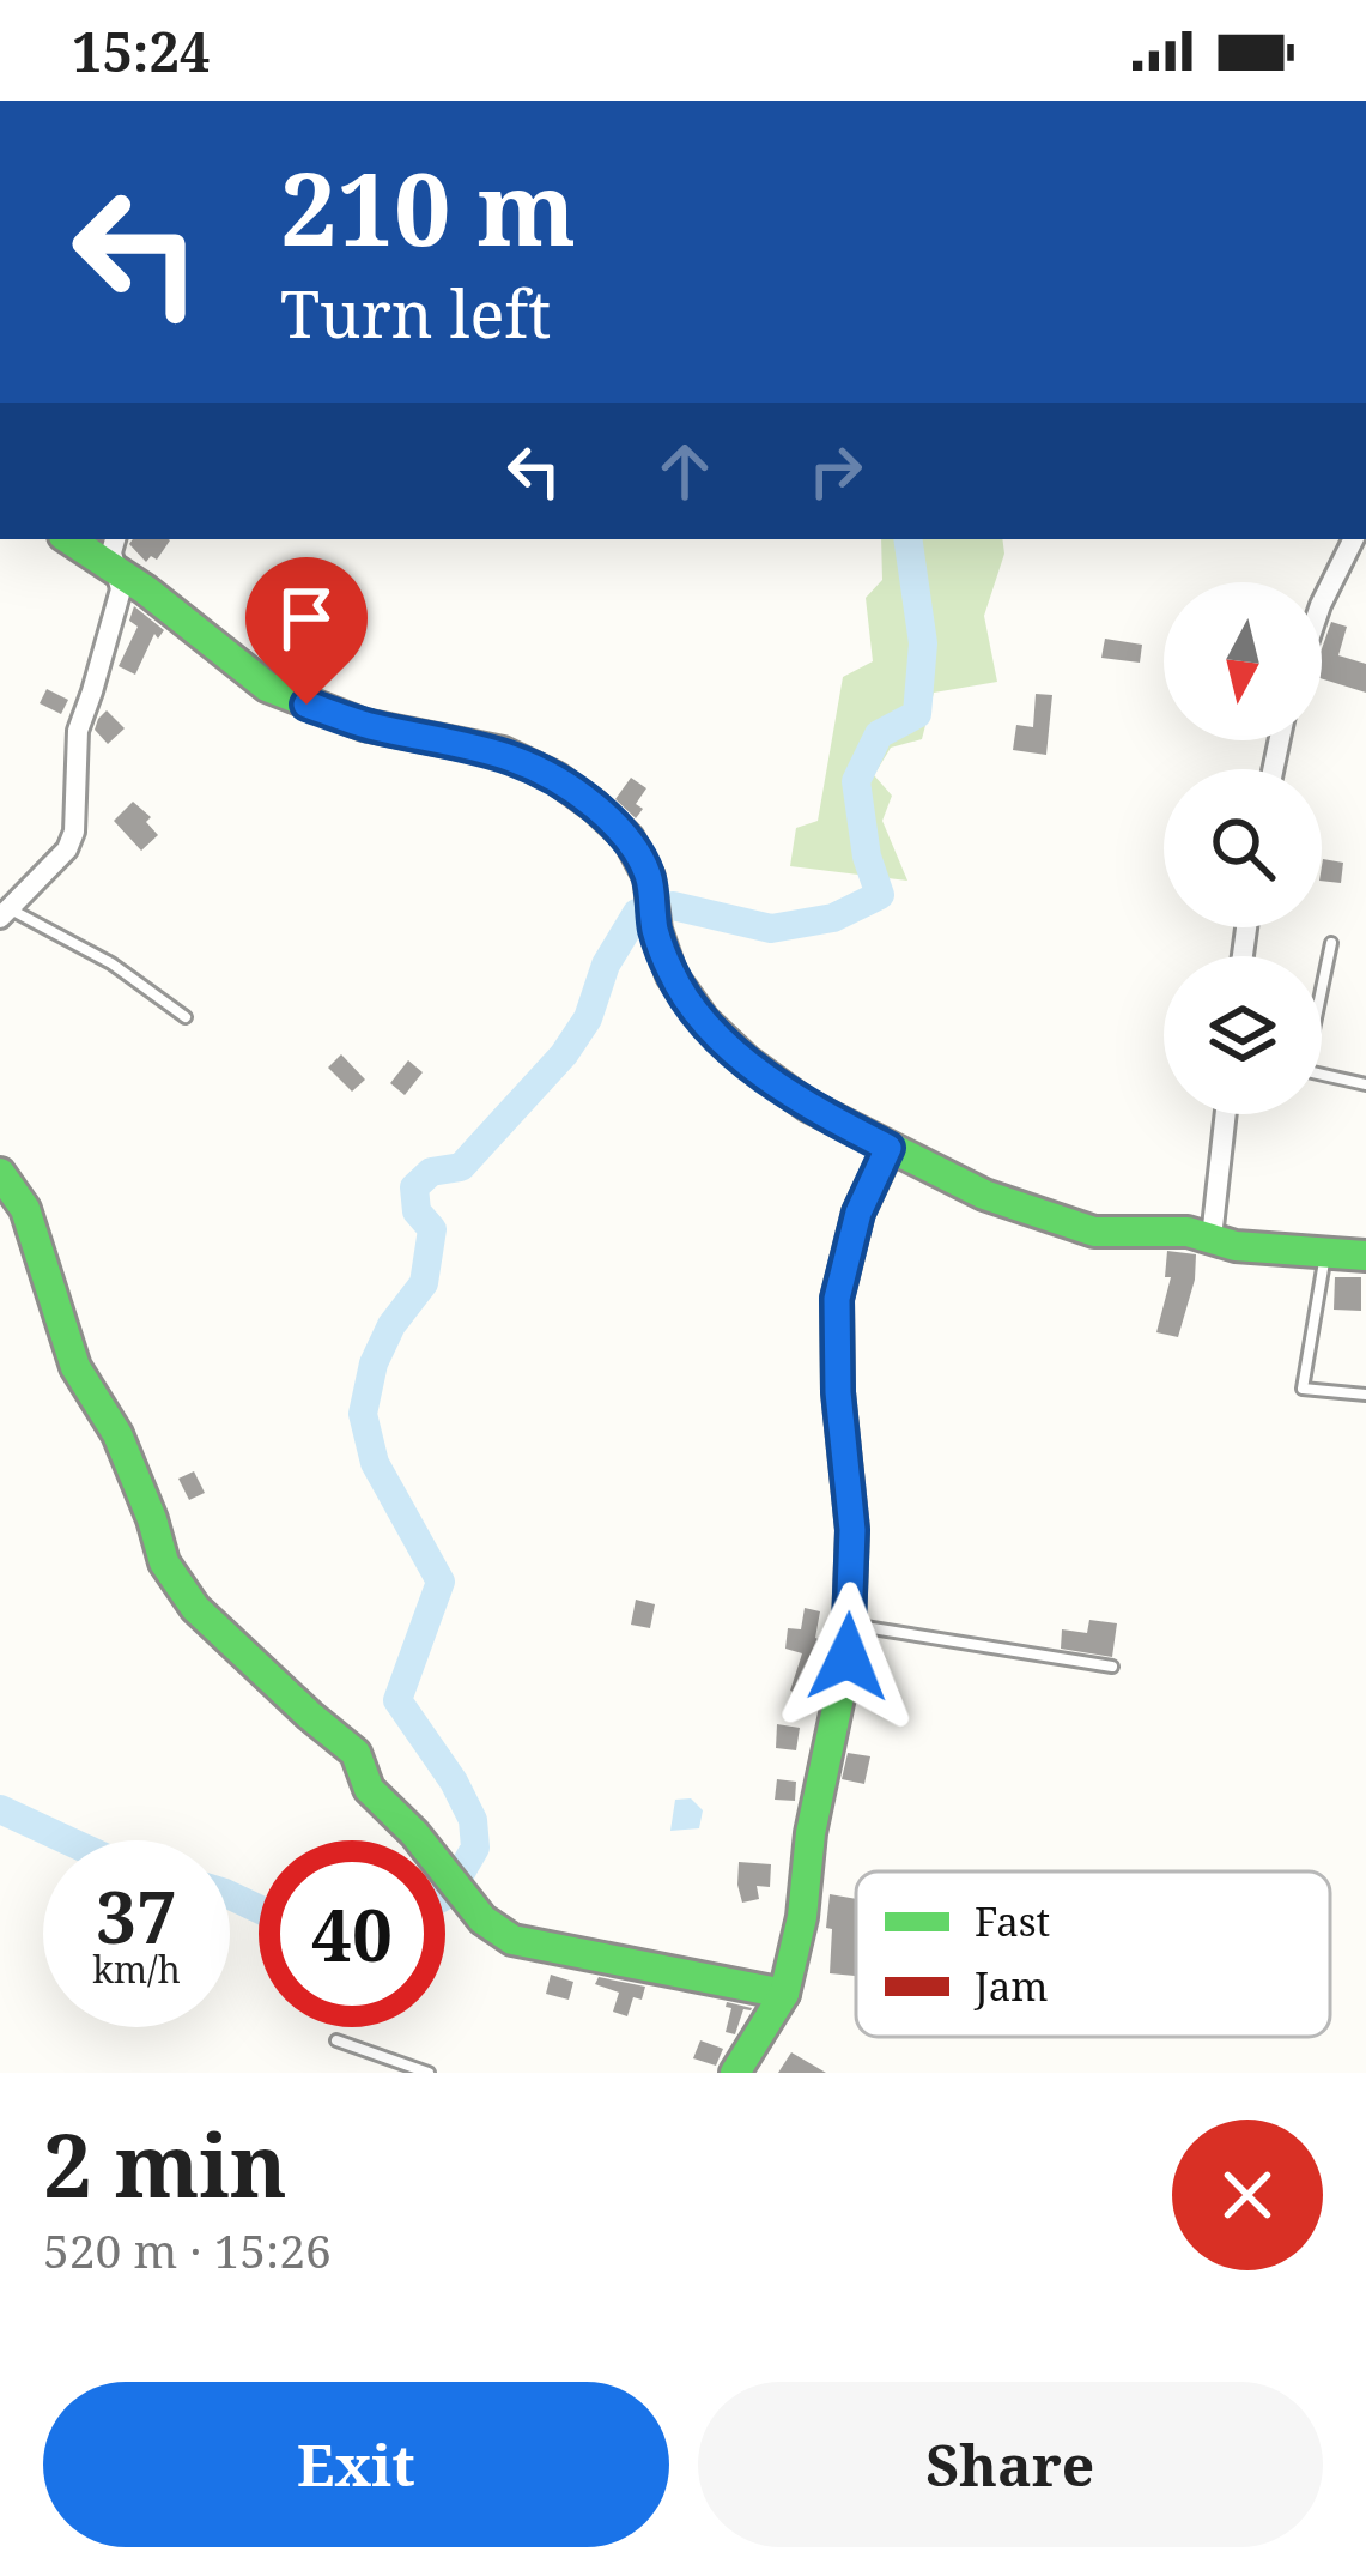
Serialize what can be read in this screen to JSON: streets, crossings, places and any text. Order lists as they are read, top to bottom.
{
  "legend": ["Fast", "Jam"],
  "north": "bottom",
  "page": {
    "status": "15:24",
    "turn": ["210 m", "Turn left"],
    "speed": "37 km/h",
    "limit": "40",
    "heading": ["2 min", "520 m · 15:26"],
    "buttons": ["Exit", "Share"]
  }
}
